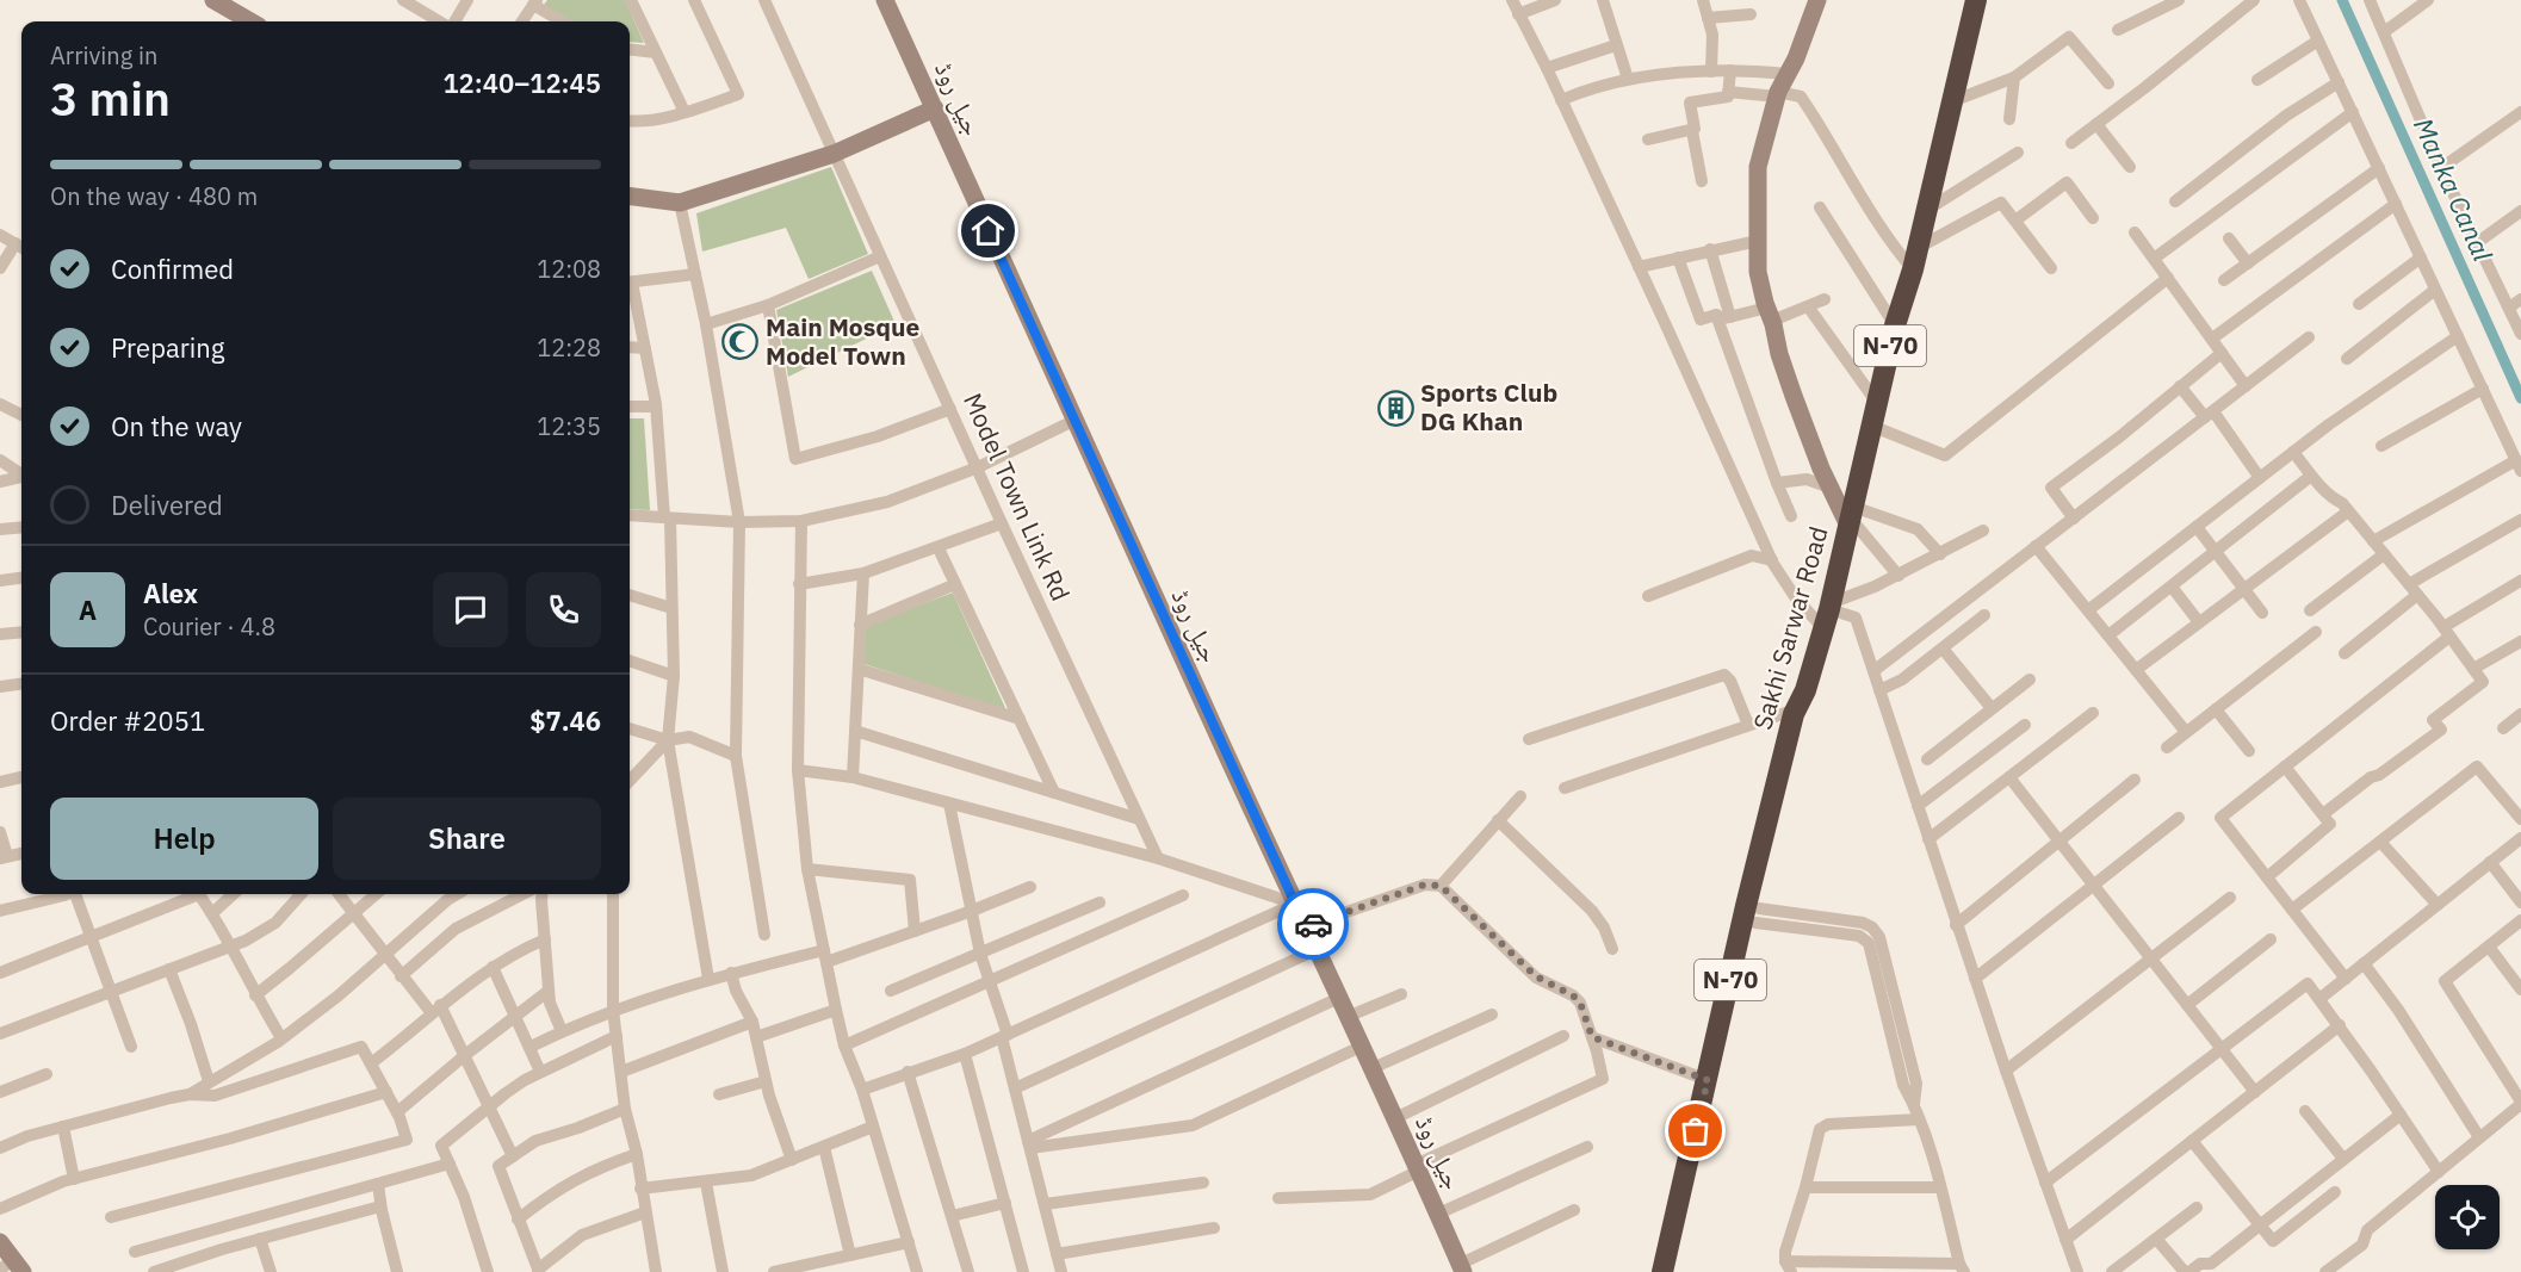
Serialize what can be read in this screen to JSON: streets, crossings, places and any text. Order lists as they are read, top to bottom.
{
  "streets": {
    "highway": ["N-70", "Sakhi Sarwar Road"],
    "main road": ["جیل روڈ"],
    "street": ["Model Town Link Rd"]
  },
  "crossings": [
    ["N-70", "Sakhi Sarwar Road"]
  ],
  "water": ["Manka Canal"],
  "places": {
    "mosque": ["Main Mosque Model Town"],
    "building": ["Sports Club DG Khan"]
  },
  "page": {
    "heading": ["3 min", "Arriving in", "12:40–12:45"],
    "panel": [
      "Alex",
      "Courier · 4.8",
      "Order #2051",
      "$7.46"
    ],
    "bar": "On the way · 480 m",
    "list": [
      ["Confirmed", "12:08"],
      ["Preparing", "12:28"],
      ["On the way", "12:35"],
      "Delivered"
    ],
    "round": "A",
    "buttons": ["Help", "Share"]
  }
}
